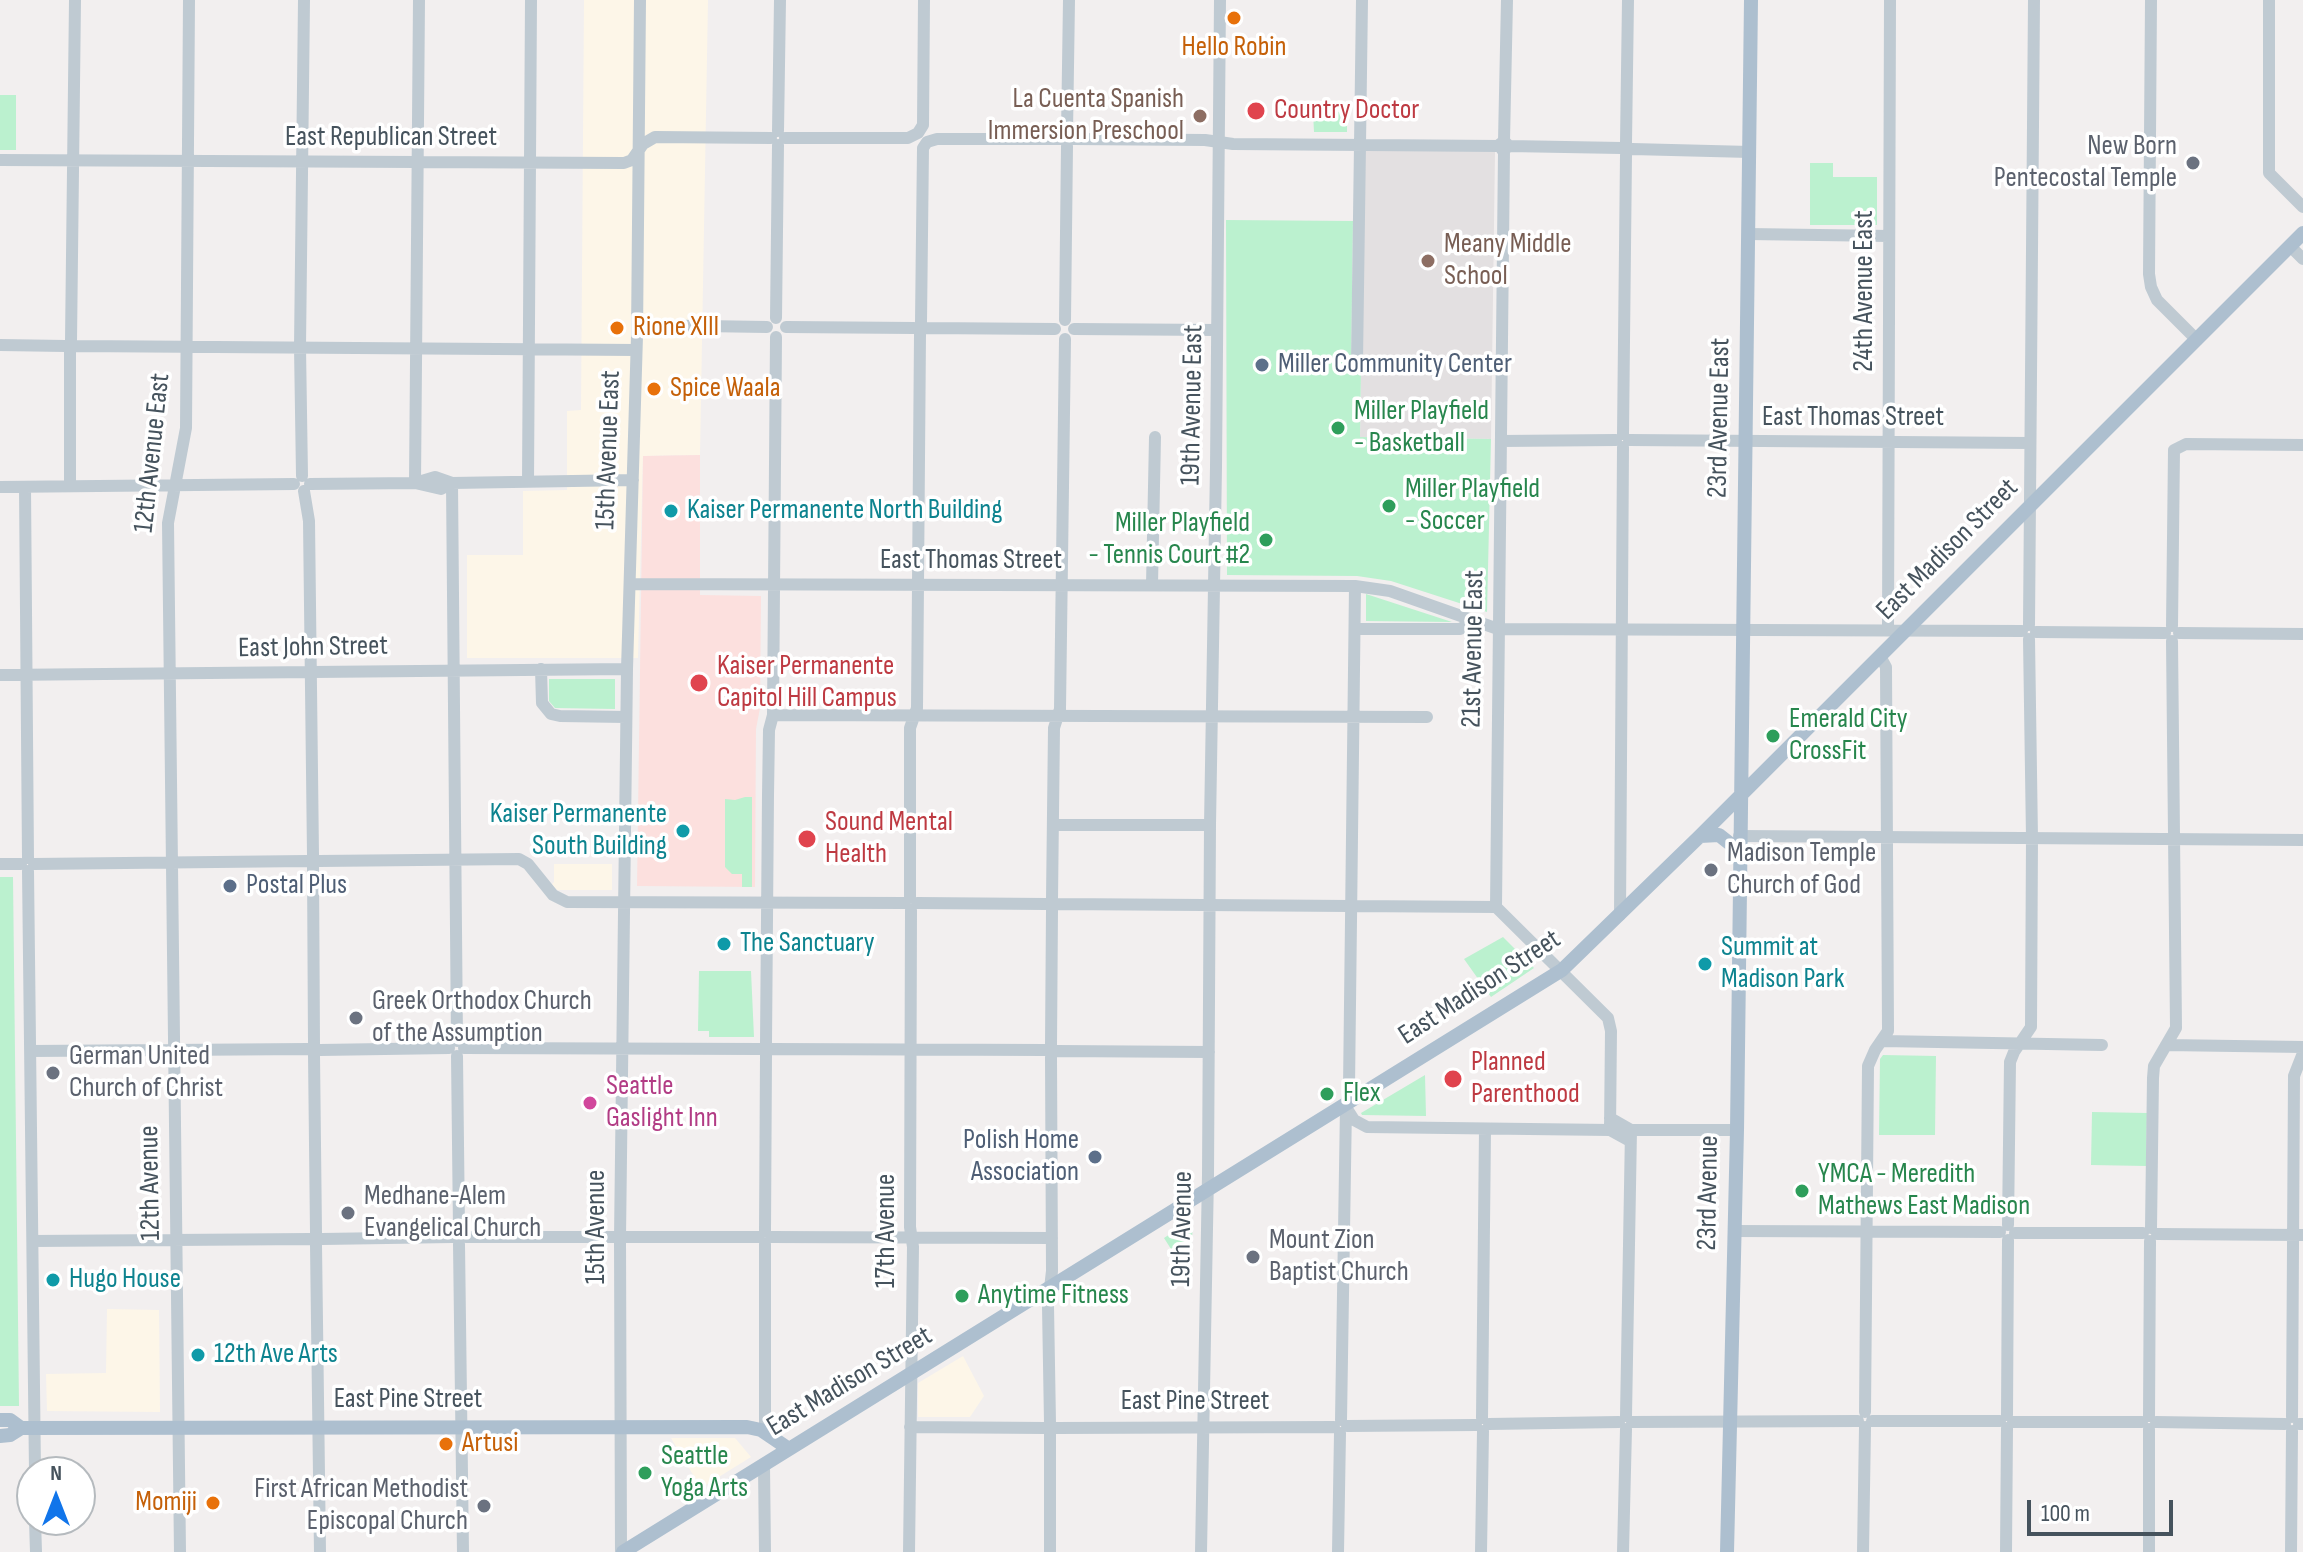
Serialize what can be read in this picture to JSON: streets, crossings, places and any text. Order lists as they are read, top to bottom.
{
  "streets": {
    "main road": [
      "23rd Avenue East",
      "East Madison Street",
      "23rd Avenue",
      "East Pine Street"
    ],
    "street": [
      "East Republican Street",
      "24th Avenue East",
      "19th Avenue East",
      "East Thomas Street",
      "15th Avenue East",
      "12th Avenue East",
      "East John Street",
      "21st Avenue East",
      "12th Avenue",
      "15th Avenue",
      "19th Avenue",
      "17th Avenue"
    ]
  },
  "crossings": [
    ["East Republican Street", "19th Avenue East"],
    ["East Republican Street", "23rd Avenue East"],
    ["East Republican Street", "15th Avenue East"],
    ["East Republican Street", "12th Avenue East"],
    ["East Republican Street", "21st Avenue East"],
    ["East Republican Street", "17th Avenue"],
    ["24th Avenue East", "East Thomas Street"],
    ["19th Avenue East", "East Thomas Street"],
    ["19th Avenue East", "19th Avenue"],
    ["23rd Avenue East", "East Thomas Street"],
    ["23rd Avenue East", "East Madison Street"],
    ["23rd Avenue East", "23rd Avenue"],
    ["East Thomas Street", "15th Avenue East"],
    ["East Thomas Street", "21st Avenue East"],
    ["East Thomas Street", "17th Avenue"],
    ["15th Avenue East", "East John Street"],
    ["15th Avenue East", "15th Avenue"],
    ["12th Avenue East", "East John Street"],
    ["12th Avenue East", "12th Avenue"],
    ["East Madison Street", "15th Avenue"],
    ["East Madison Street", "19th Avenue"],
    ["East Madison Street", "17th Avenue"],
    ["East Madison Street", "East Pine Street"],
    ["12th Avenue", "East Pine Street"],
    ["23rd Avenue", "East Pine Street"],
    ["15th Avenue", "East Pine Street"],
    ["19th Avenue", "East Pine Street"],
    ["17th Avenue", "East Pine Street"]
  ],
  "places": [
    "Hello Robin",
    "Country Doctor",
    "La Cuenta Spanish Immersion Preschool",
    "New Born Pentecostal Temple",
    "Meany Middle School",
    "Rione XIII",
    "Miller Community Center",
    "Spice Waala",
    "Miller Playfield - Basketball",
    "Miller Playfield - Soccer",
    "Kaiser Permanente North Building",
    "Miller Playfield - Tennis Court #2",
    "Kaiser Permanente Capitol Hill Campus",
    "Emerald City CrossFit",
    "Kaiser Permanente South Building",
    "Sound Mental Health",
    "Madison Temple Church of God",
    "Postal Plus",
    "The Sanctuary",
    "Summit at Madison Park",
    "Greek Orthodox Church of the Assumption",
    "German United Church of Christ",
    "Planned Parenthood",
    "Flex",
    "Seattle Gaslight Inn",
    "Polish Home Association",
    "YMCA - Meredith Mathews East Madison",
    "Medhane-Alem Evangelical Church",
    "Mount Zion Baptist Church",
    "Hugo House",
    "Anytime Fitness",
    "12th Ave Arts",
    "Artusi",
    "Seattle Yoga Arts",
    "Momiji",
    "First African Methodist Episcopal Church"
  ],
  "scale_bar": "100 m",
  "north": "top"
}
